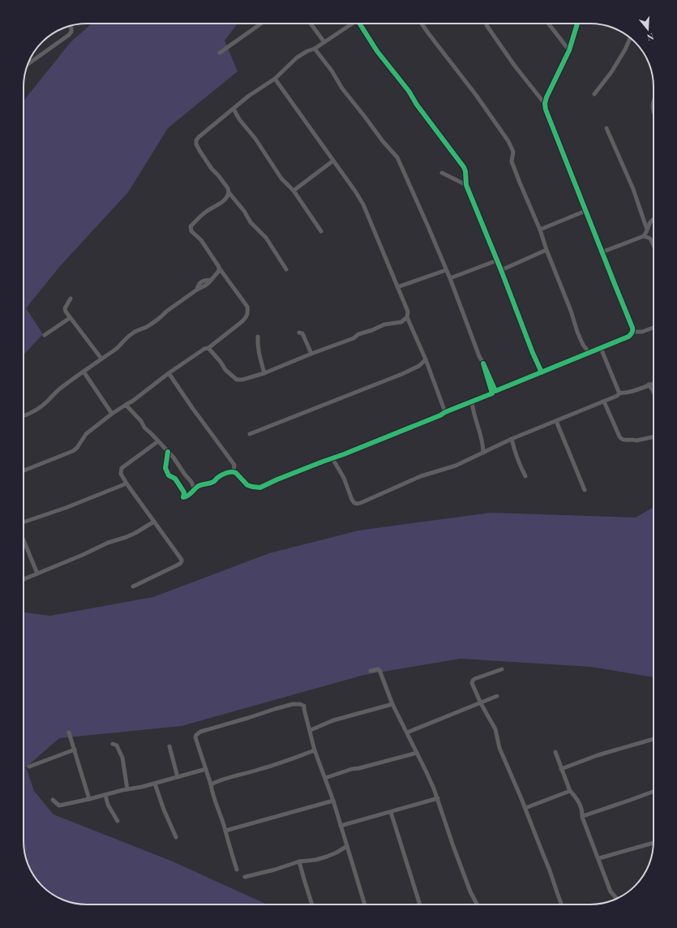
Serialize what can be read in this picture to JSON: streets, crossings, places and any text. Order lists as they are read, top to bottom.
{
  "north": "bottom"
}
